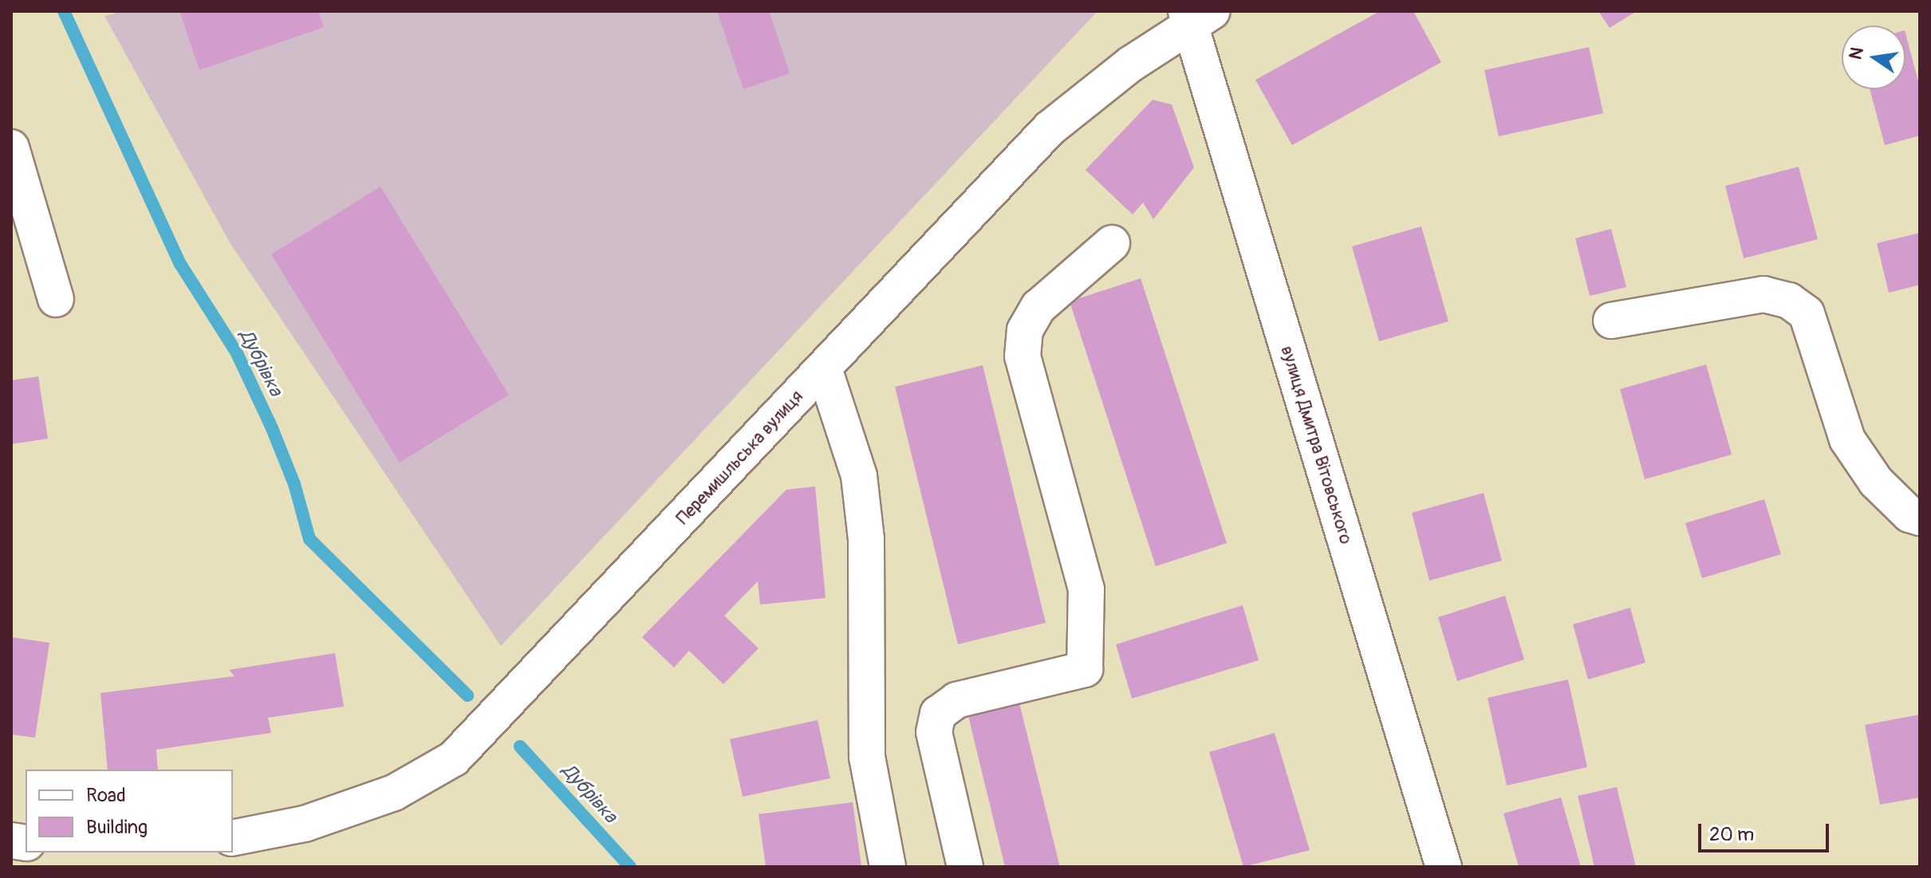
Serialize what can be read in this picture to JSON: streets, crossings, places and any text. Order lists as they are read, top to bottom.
{
  "streets": {
    "main road": ["вулиця Дмитра Вітовського", "Перемишльська вулиця"]
  },
  "crossings": [
    ["вулиця Дмитра Вітовського", "Перемишльська вулиця"]
  ],
  "water": ["Дубрівка"],
  "legend": ["Road", "Building"],
  "scale_bar": "20 m",
  "north": "left"
}
